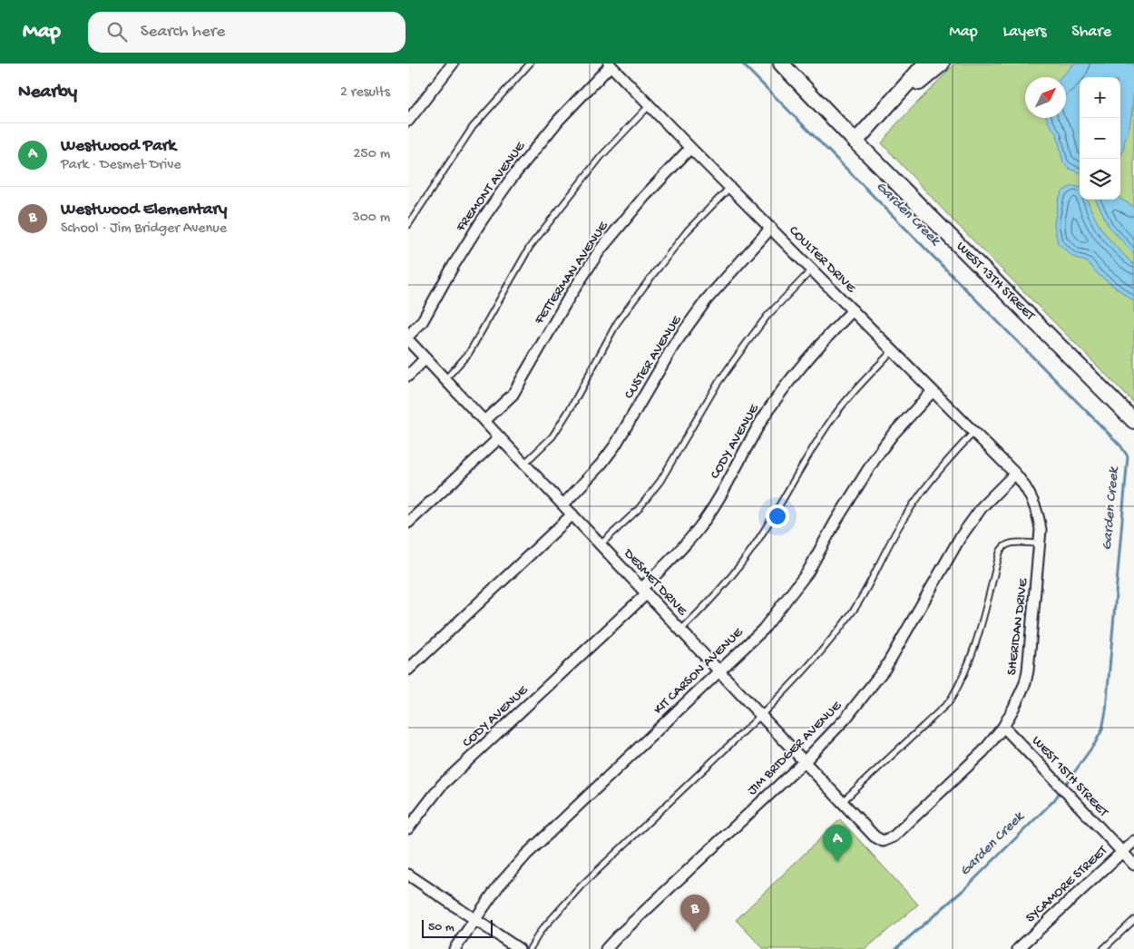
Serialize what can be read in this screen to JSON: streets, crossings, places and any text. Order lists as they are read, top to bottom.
{
  "streets": {
    "main road": ["WEST 13TH STREET"],
    "street": [
      "FREMONT AVENUE",
      "COULTER DRIVE",
      "FETTERMAN AVENUE",
      "CUSTER AVENUE",
      "CODY AVENUE",
      "DESMET DRIVE",
      "SHERIDAN DRIVE",
      "KIT CARSON AVENUE",
      "JIM BRIDGER AVENUE",
      "WEST 15TH STREET",
      "SYCAMORE STREET"
    ]
  },
  "crossings": [
    ["FREMONT AVENUE", "COULTER DRIVE"],
    ["COULTER DRIVE", "FETTERMAN AVENUE"],
    ["COULTER DRIVE", "CUSTER AVENUE"],
    ["COULTER DRIVE", "CODY AVENUE"],
    ["COULTER DRIVE", "SHERIDAN DRIVE"],
    ["COULTER DRIVE", "KIT CARSON AVENUE"],
    ["COULTER DRIVE", "JIM BRIDGER AVENUE"],
    ["FETTERMAN AVENUE", "DESMET DRIVE"],
    ["CUSTER AVENUE", "DESMET DRIVE"],
    ["CODY AVENUE", "DESMET DRIVE"],
    ["DESMET DRIVE", "SHERIDAN DRIVE"],
    ["DESMET DRIVE", "KIT CARSON AVENUE"],
    ["DESMET DRIVE", "JIM BRIDGER AVENUE"],
    ["SHERIDAN DRIVE", "JIM BRIDGER AVENUE"],
    ["SHERIDAN DRIVE", "WEST 15TH STREET"],
    ["WEST 15TH STREET", "SYCAMORE STREET"]
  ],
  "water": ["Garden Creek"],
  "scale_bar": "50 m",
  "north": "top right",
  "page": {
    "header": "Map",
    "search": "Search here",
    "nav": ["Map", "Layers", "Share"],
    "heading": ["Nearby", "2 results"],
    "map_buttons": ["+", "−"],
    "list": [
      {
        "mark": "A",
        "name": "Westwood Park",
        "note": "Park · Desmet Drive",
        "value": "250 m"
      },
      {
        "mark": "B",
        "name": "Westwood Elementary",
        "note": "School · Jim Bridger Avenue",
        "value": "300 m"
      }
    ],
    "pins": ["A", "B"],
    "scale": "50 m"
  }
}
